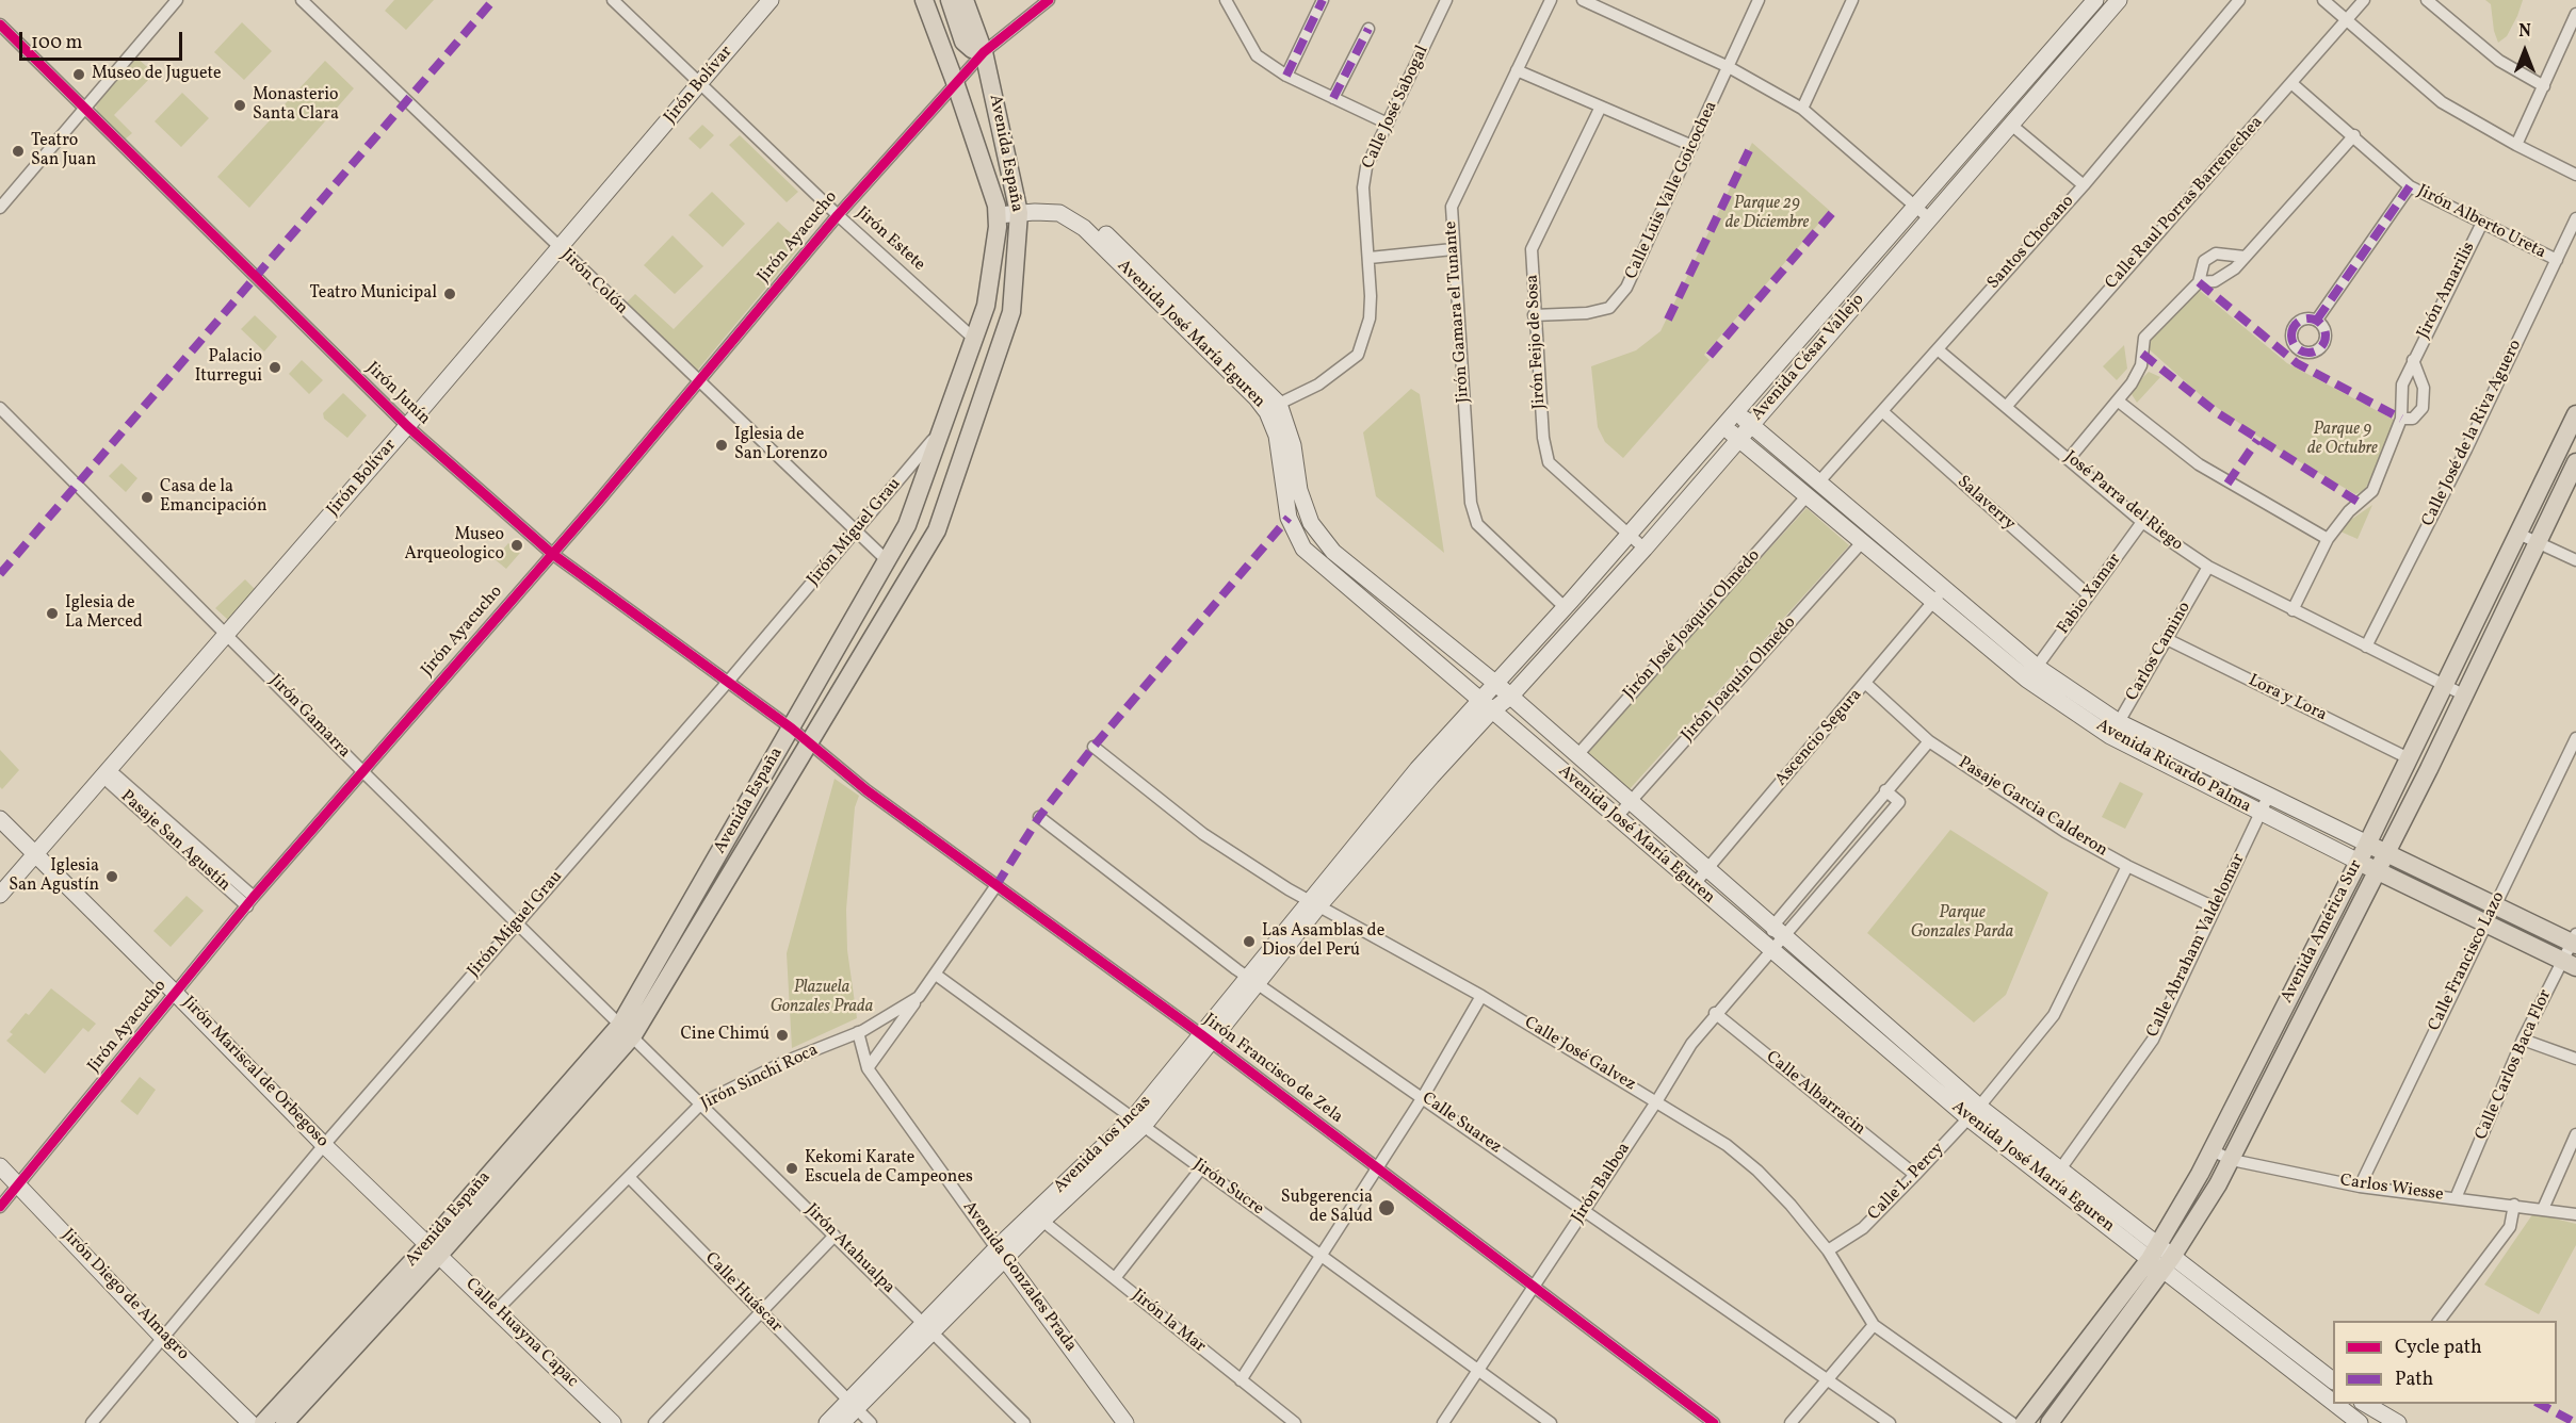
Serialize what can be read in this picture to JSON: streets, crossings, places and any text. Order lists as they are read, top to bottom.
{
  "streets": {
    "main road": [
      "Jirón Bolívar",
      "Avenida España",
      "Avenida José María Eguren",
      "Avenida César Vallejo",
      "Avenida Ricardo Palma",
      "Avenida América Sur",
      "Jirón Mariscal de Orbegoso",
      "Avenida los Incas",
      "Avenida Gonzales Prada",
      "Jirón Diego de Almagro",
      "Calle Huayna Capac"
    ],
    "street": [
      "Calle José Sabogal",
      "Calle Luis Valle Goicochea",
      "Calle Raul Porras Barrenechea",
      "Jirón Alberto Ureta",
      "Jirón Ayacucho",
      "Jirón Estete",
      "Santos Chocano",
      "Jirón Colón",
      "Jirón Amarilis",
      "Jirón Gamara el Tunante",
      "Jirón Feijo de Sosa",
      "Jirón Junín",
      "Calle José de la Riva Aguero",
      "José Parra del Riego",
      "Salaverry",
      "Jirón Miguel Grau",
      "Fabio Xamar",
      "Jirón José Joaquín Olmedo",
      "Carlos Camino",
      "Jirón Joaquín Olmedo",
      "Lora y Lora",
      "Jirón Gamarra",
      "Ascencio Segura",
      "Pasaje Garcia Calderon",
      "Pasaje San Agustín",
      "Calle Abraham Valdelomar",
      "Calle Francisco Lazo",
      "Calle José Galvez",
      "Calle Carlos Baca Flor",
      "Jirón Francisco de Zela",
      "Jirón Sinchi Roca",
      "Calle Albarracin",
      "Calle Suarez",
      "Calle L. Percy",
      "Jirón Balboa",
      "Jirón Sucre",
      "Carlos Wiesse",
      "Jirón Atahualpa",
      "Calle Huáscar",
      "Jirón la Mar"
    ]
  },
  "crossings": [
    ["Jirón Bolívar", "Jirón Estete"],
    ["Jirón Bolívar", "Jirón Colón"],
    ["Jirón Bolívar", "Jirón Junín"],
    ["Jirón Bolívar", "Jirón Gamarra"],
    ["Jirón Bolívar", "Pasaje San Agustín"],
    ["Jirón Bolívar", "Jirón Mariscal de Orbegoso"],
    ["Calle José Sabogal", "Avenida José María Eguren"],
    ["Avenida España", "Jirón Ayacucho"],
    ["Avenida España", "Jirón Estete"],
    ["Avenida España", "Jirón Colón"],
    ["Avenida España", "Avenida José María Eguren"],
    ["Avenida España", "Jirón Junín"],
    ["Avenida España", "Jirón Miguel Grau"],
    ["Avenida España", "Jirón Gamarra"],
    ["Avenida España", "Jirón Francisco de Zela"],
    ["Avenida España", "Jirón Mariscal de Orbegoso"],
    ["Avenida España", "Jirón Atahualpa"],
    ["Avenida España", "Calle Huayna Capac"],
    ["Calle Luis Valle Goicochea", "Jirón Feijo de Sosa"],
    ["Calle Raul Porras Barrenechea", "Jirón Alberto Ureta"],
    ["Calle Raul Porras Barrenechea", "José Parra del Riego"],
    ["Jirón Alberto Ureta", "Jirón Amarilis"],
    ["Jirón Alberto Ureta", "Calle José de la Riva Aguero"],
    ["Jirón Ayacucho", "Jirón Estete"],
    ["Jirón Ayacucho", "Jirón Colón"],
    ["Jirón Ayacucho", "Jirón Junín"],
    ["Jirón Ayacucho", "Jirón Gamarra"],
    ["Jirón Ayacucho", "Pasaje San Agustín"],
    ["Jirón Ayacucho", "Jirón Mariscal de Orbegoso"],
    ["Jirón Ayacucho", "Jirón Diego de Almagro"],
    ["Santos Chocano", "José Parra del Riego"],
    ["Santos Chocano", "Salaverry"],
    ["Santos Chocano", "Avenida Ricardo Palma"],
    ["Jirón Colón", "Jirón Miguel Grau"],
    ["Jirón Amarilis", "José Parra del Riego"],
    ["Jirón Gamara el Tunante", "Avenida César Vallejo"],
    ["Avenida José María Eguren", "Avenida César Vallejo"],
    ["Avenida José María Eguren", "Jirón José Joaquín Olmedo"],
    ["Avenida José María Eguren", "Jirón Joaquín Olmedo"],
    ["Avenida José María Eguren", "Ascencio Segura"],
    ["Avenida José María Eguren", "Avenida América Sur"],
    ["Avenida José María Eguren", "Calle Abraham Valdelomar"],
    ["Avenida José María Eguren", "Avenida los Incas"],
    ["Avenida José María Eguren", "Calle L. Percy"],
    ["Avenida José María Eguren", "Jirón Balboa"],
    ["Jirón Feijo de Sosa", "Avenida César Vallejo"],
    ["Avenida César Vallejo", "Avenida Ricardo Palma"],
    ["Avenida César Vallejo", "Avenida los Incas"],
    ["Jirón Junín", "Jirón Miguel Grau"],
    ["Jirón Junín", "Jirón Francisco de Zela"],
    ["Calle José de la Riva Aguero", "José Parra del Riego"],
    ["José Parra del Riego", "Fabio Xamar"],
    ["José Parra del Riego", "Carlos Camino"],
    ["José Parra del Riego", "Avenida América Sur"],
    ["Salaverry", "Fabio Xamar"],
    ["Jirón Miguel Grau", "Jirón Gamarra"],
    ["Jirón Miguel Grau", "Jirón Mariscal de Orbegoso"],
    ["Jirón Miguel Grau", "Jirón Diego de Almagro"],
    ["Fabio Xamar", "Avenida Ricardo Palma"],
    ["Jirón José Joaquín Olmedo", "Avenida Ricardo Palma"],
    ["Carlos Camino", "Lora y Lora"],
    ["Carlos Camino", "Avenida Ricardo Palma"],
    ["Jirón Joaquín Olmedo", "Avenida Ricardo Palma"],
    ["Lora y Lora", "Avenida América Sur"],
    ["Jirón Gamarra", "Jirón Atahualpa"],
    ["Ascencio Segura", "Avenida Ricardo Palma"],
    ["Ascencio Segura", "Pasaje Garcia Calderon"],
    ["Avenida Ricardo Palma", "Avenida América Sur"],
    ["Avenida Ricardo Palma", "Calle Abraham Valdelomar"],
    ["Avenida Ricardo Palma", "Calle Francisco Lazo"],
    ["Avenida Ricardo Palma", "Calle Carlos Baca Flor"],
    ["Pasaje Garcia Calderon", "Calle Abraham Valdelomar"],
    ["Pasaje Garcia Calderon", "Calle L. Percy"],
    ["Avenida América Sur", "Carlos Wiesse"],
    ["Calle Francisco Lazo", "Carlos Wiesse"],
    ["Calle José Galvez", "Avenida los Incas"],
    ["Calle José Galvez", "Calle L. Percy"],
    ["Calle José Galvez", "Jirón Balboa"],
    ["Calle Carlos Baca Flor", "Carlos Wiesse"],
    ["Jirón Francisco de Zela", "Jirón Sinchi Roca"],
    ["Jirón Francisco de Zela", "Avenida los Incas"],
    ["Jirón Francisco de Zela", "Jirón Balboa"],
    ["Jirón Mariscal de Orbegoso", "Calle Huayna Capac"],
    ["Jirón Sinchi Roca", "Jirón Sucre"],
    ["Jirón Sinchi Roca", "Jirón Atahualpa"],
    ["Jirón Sinchi Roca", "Avenida Gonzales Prada"],
    ["Jirón Sinchi Roca", "Calle Huáscar"],
    ["Jirón Sinchi Roca", "Calle Huayna Capac"],
    ["Calle Albarracin", "Calle L. Percy"],
    ["Calle Albarracin", "Jirón Balboa"],
    ["Calle Suarez", "Avenida los Incas"],
    ["Calle Suarez", "Jirón Balboa"],
    ["Avenida los Incas", "Jirón Sucre"],
    ["Avenida los Incas", "Jirón Atahualpa"],
    ["Avenida los Incas", "Avenida Gonzales Prada"],
    ["Avenida los Incas", "Calle Huáscar"],
    ["Avenida los Incas", "Jirón la Mar"],
    ["Jirón Balboa", "Jirón Sucre"]
  ],
  "parks": [
    "Parque 29 de Diciembre",
    "Parque 9 de Octubre",
    "Parque Gonzales Parda",
    "Plazuela Gonzales Prada"
  ],
  "places": [
    "Museo de Juguete",
    "Monasterio Santa Clara",
    "Teatro San Juan",
    "Teatro Municipal",
    "Palacio Iturregui",
    "Iglesia de San Lorenzo",
    "Casa de la Emancipación",
    "Museo Arqueologico",
    "Iglesia de La Merced",
    "Iglesia San Agustín",
    "Las Asamblas de Dios del Perú",
    "Cine Chimú",
    "Kekomi Karate Escuela de Campeones",
    "Subgerencia de Salud"
  ],
  "legend": ["Cycle path", "Path"],
  "scale_bar": "100 m",
  "north": "top"
}
